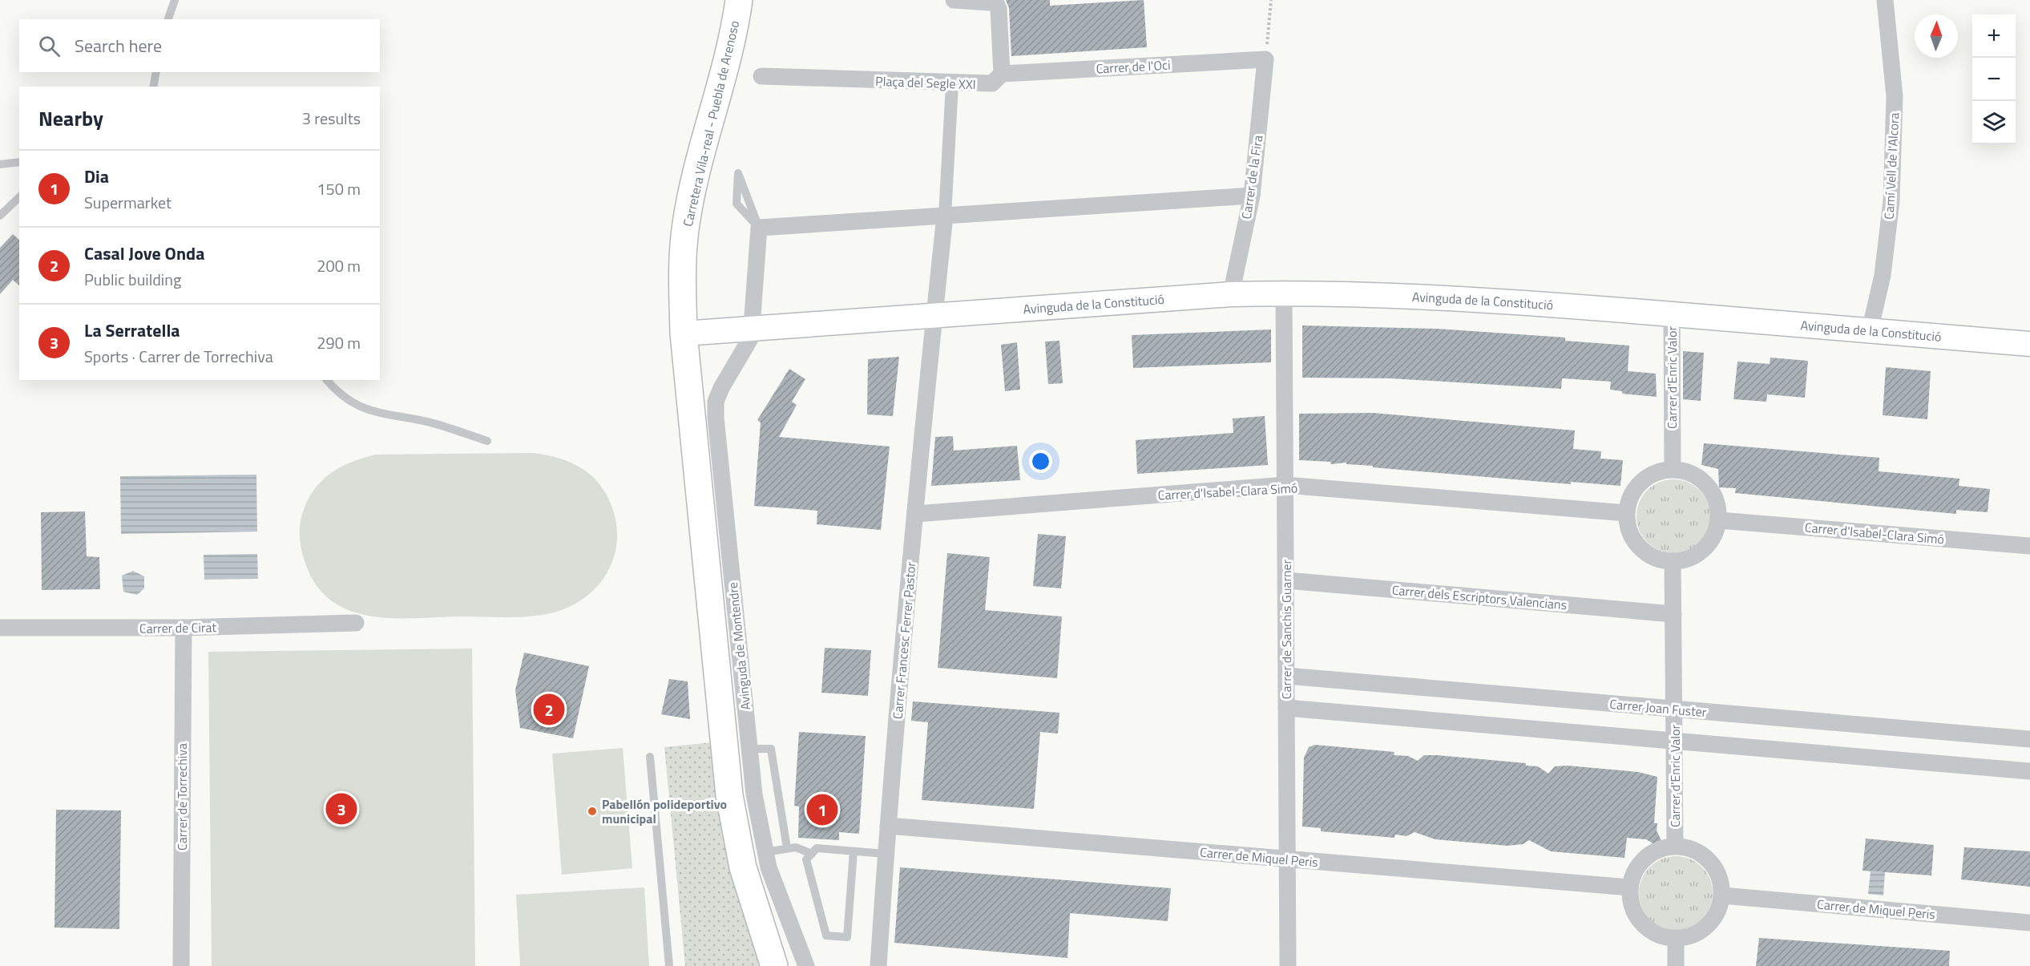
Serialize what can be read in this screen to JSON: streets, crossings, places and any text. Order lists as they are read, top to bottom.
{
  "streets": {
    "main road": ["Carretera Vila-real - Puebla de Arenoso", "Avinguda de la Constitució", "Avinguda de Montendre"],
    "street": [
      "Carrer de l'Oci",
      "Plaça del Segle XXI",
      "Camí Vell de l'Alcora",
      "Carrer de la Fira",
      "Carrer d'Enric Valor",
      "Carrer d'Isabel-Clara Simó",
      "Carrer dels Escriptors Valencians",
      "Carrer de Cirat",
      "Carrer de Sanchis Guarner",
      "Carrer Francesc Ferrer Pastor",
      "Carrer Joan Fuster",
      "Carrer de Torrechiva",
      "Carrer de Miquel Peris"
    ]
  },
  "crossings": [
    ["Carrer de l'Oci", "Plaça del Segle XXI"],
    ["Carrer de l'Oci", "Carrer de la Fira"],
    ["Carretera Vila-real - Puebla de Arenoso", "Avinguda de la Constitució"],
    ["Carretera Vila-real - Puebla de Arenoso", "Avinguda de Montendre"],
    ["Camí Vell de l'Alcora", "Avinguda de la Constitució"],
    ["Carrer de la Fira", "Avinguda de la Constitució"],
    ["Avinguda de la Constitució", "Carrer d'Enric Valor"],
    ["Avinguda de la Constitució", "Carrer de Sanchis Guarner"],
    ["Avinguda de la Constitució", "Carrer Francesc Ferrer Pastor"],
    ["Avinguda de la Constitució", "Avinguda de Montendre"],
    ["Carrer d'Enric Valor", "Carrer d'Isabel-Clara Simó"],
    ["Carrer d'Enric Valor", "Carrer dels Escriptors Valencians"],
    ["Carrer d'Enric Valor", "Carrer Joan Fuster"],
    ["Carrer d'Enric Valor", "Carrer de Miquel Peris"],
    ["Carrer d'Isabel-Clara Simó", "Carrer de Sanchis Guarner"],
    ["Carrer d'Isabel-Clara Simó", "Carrer Francesc Ferrer Pastor"],
    ["Carrer dels Escriptors Valencians", "Carrer de Sanchis Guarner"],
    ["Carrer de Cirat", "Carrer de Torrechiva"],
    ["Carrer de Sanchis Guarner", "Carrer Joan Fuster"],
    ["Carrer de Sanchis Guarner", "Carrer de Miquel Peris"],
    ["Carrer Francesc Ferrer Pastor", "Carrer de Miquel Peris"]
  ],
  "places": ["Pabellón polideportivo municipal"],
  "north": "top",
  "page": {
    "map_buttons": ["+", "−"],
    "search": "Search here",
    "heading": ["Nearby", "3 results"],
    "list": [
      {
        "mark": "1",
        "name": "Dia",
        "note": "Supermarket",
        "value": "150 m"
      },
      {
        "mark": "2",
        "name": "Casal Jove Onda",
        "note": "Public building",
        "value": "200 m"
      },
      {
        "mark": "3",
        "name": "La Serratella",
        "note": "Sports · Carrer de Torrechiva",
        "value": "290 m"
      }
    ],
    "pins": ["2", "3", "1"]
  }
}
